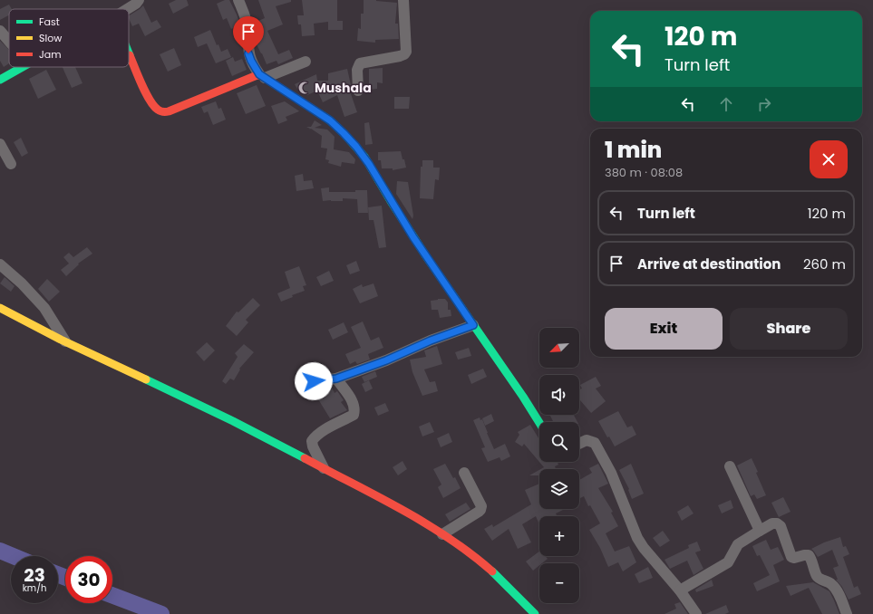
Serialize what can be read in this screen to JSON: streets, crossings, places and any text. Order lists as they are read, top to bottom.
{
  "places": {
    "mosque": ["Mushala"]
  },
  "legend": ["Fast", "Slow", "Jam"],
  "north": "bottom left",
  "page": {
    "turn": ["120 m", "Turn left"],
    "heading": ["1 min", "380 m · 08:08"],
    "list": [
      {
        "name": "Turn left",
        "value": "120 m"
      },
      {
        "name": "Arrive at destination",
        "value": "260 m"
      }
    ],
    "buttons": ["Exit", "Share"],
    "map_buttons": ["+", "−"],
    "speed": "23 km/h",
    "limit": "30"
  }
}
